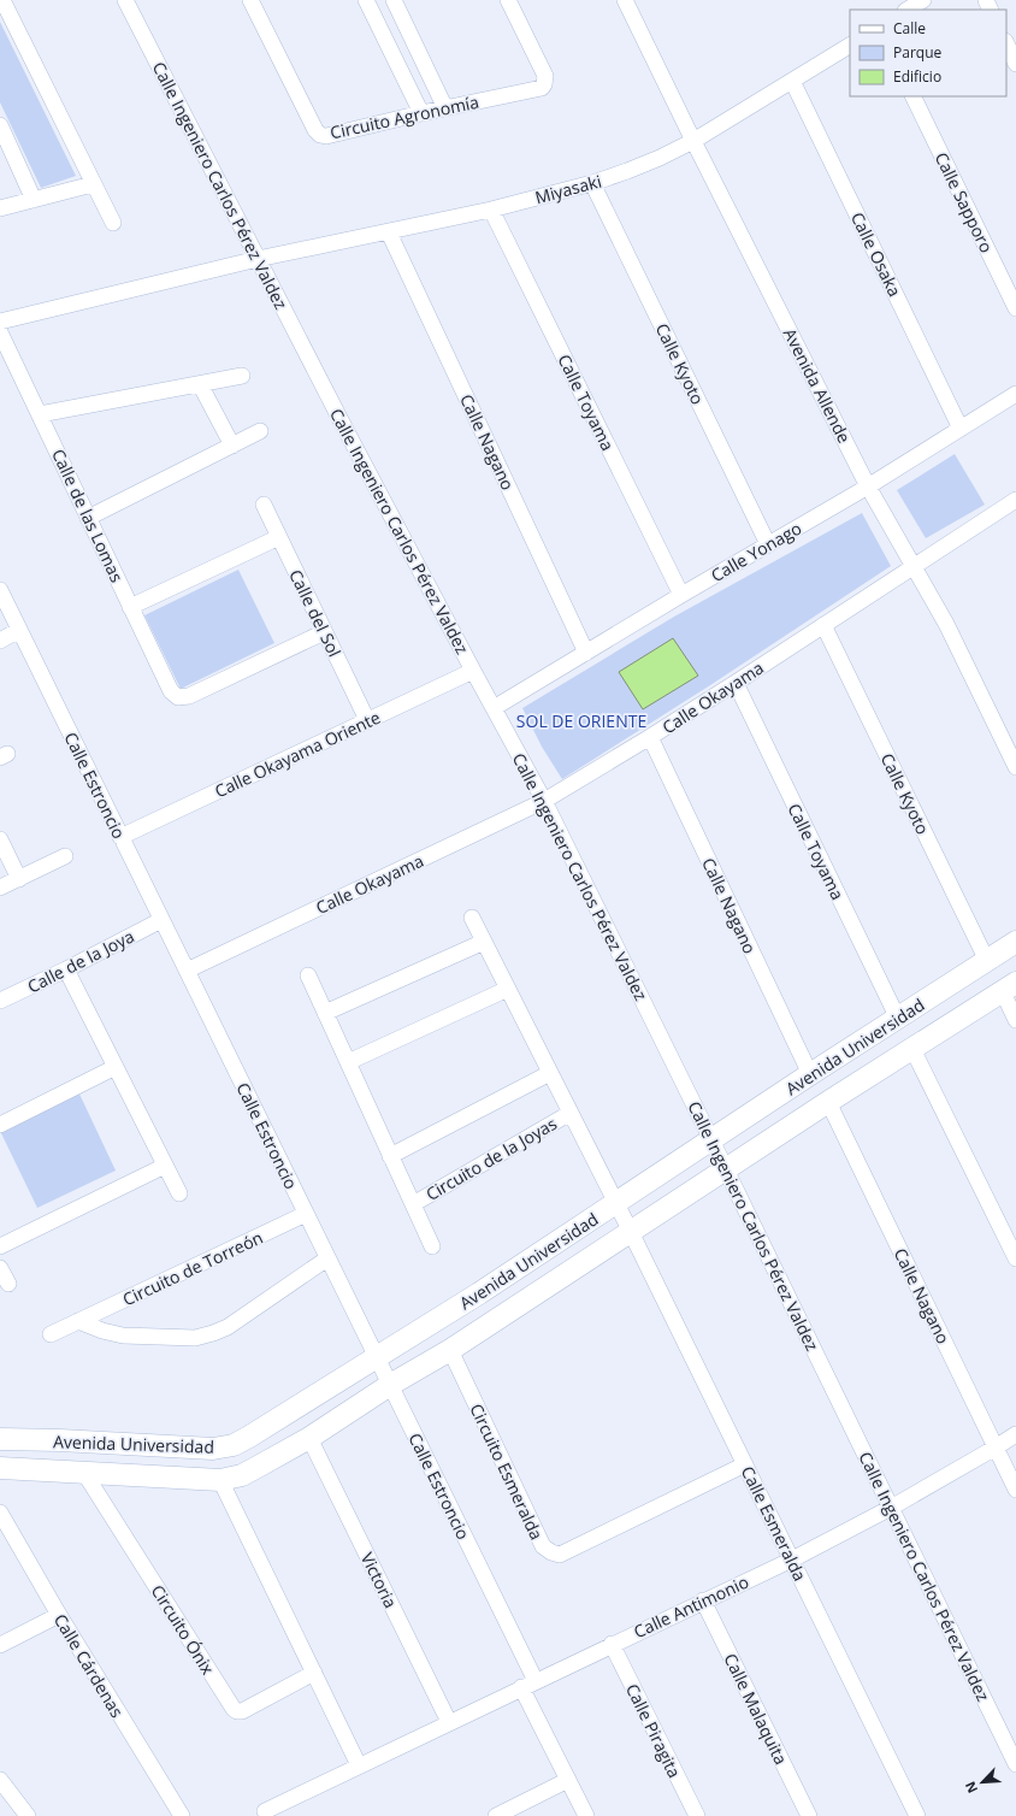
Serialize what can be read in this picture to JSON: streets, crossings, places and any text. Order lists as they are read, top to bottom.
{
  "streets": {
    "main road": ["Avenida Universidad"],
    "street": [
      "Circuito Agronomía",
      "Calle Ingeniero Carlos Pérez Valdez",
      "Miyasaki",
      "Calle Sapporo",
      "Calle Osaka",
      "Calle Kyoto",
      "Avenida Allende",
      "Calle Toyama",
      "Calle Nagano",
      "Calle de las Lomas",
      "Calle Yonago",
      "Calle del Sol",
      "Calle Okayama",
      "Calle Okayama Oriente",
      "Calle Estroncio",
      "Calle de la Joya",
      "Circuito de la Joyas",
      "Circuito de Torreón",
      "Circuito Esmeralda",
      "Calle Esmeralda",
      "Victoria",
      "Calle Antimonio",
      "Circuito Ónix",
      "Calle Cárdenas",
      "Calle Malaquita",
      "Calle Piragita"
    ]
  },
  "crossings": [
    ["Calle Ingeniero Carlos Pérez Valdez", "Miyasaki"],
    ["Calle Ingeniero Carlos Pérez Valdez", "Calle Yonago"],
    ["Calle Ingeniero Carlos Pérez Valdez", "Calle Okayama"],
    ["Calle Ingeniero Carlos Pérez Valdez", "Calle Okayama Oriente"],
    ["Calle Ingeniero Carlos Pérez Valdez", "Avenida Universidad"],
    ["Calle Ingeniero Carlos Pérez Valdez", "Calle Antimonio"],
    ["Miyasaki", "Calle Osaka"],
    ["Miyasaki", "Calle Kyoto"],
    ["Miyasaki", "Avenida Allende"],
    ["Miyasaki", "Calle Toyama"],
    ["Miyasaki", "Calle Nagano"],
    ["Calle Osaka", "Calle Yonago"],
    ["Calle Kyoto", "Calle Yonago"],
    ["Calle Kyoto", "Calle Okayama"],
    ["Calle Kyoto", "Avenida Universidad"],
    ["Avenida Allende", "Calle Yonago"],
    ["Avenida Allende", "Calle Okayama"],
    ["Calle Toyama", "Calle Yonago"],
    ["Calle Toyama", "Calle Okayama"],
    ["Calle Toyama", "Avenida Universidad"],
    ["Calle Nagano", "Calle Yonago"],
    ["Calle Nagano", "Calle Okayama"],
    ["Calle Nagano", "Avenida Universidad"],
    ["Calle Nagano", "Calle Antimonio"],
    ["Calle de las Lomas", "Calle del Sol"],
    ["Calle del Sol", "Calle Okayama Oriente"],
    ["Calle Okayama", "Calle Estroncio"],
    ["Calle Okayama Oriente", "Calle Estroncio"],
    ["Calle Estroncio", "Calle de la Joya"],
    ["Calle Estroncio", "Avenida Universidad"],
    ["Calle Estroncio", "Circuito de Torreón"],
    ["Calle Estroncio", "Calle Antimonio"],
    ["Avenida Universidad", "Circuito de la Joyas"],
    ["Avenida Universidad", "Circuito Esmeralda"],
    ["Avenida Universidad", "Calle Esmeralda"],
    ["Avenida Universidad", "Victoria"],
    ["Avenida Universidad", "Circuito Ónix"],
    ["Circuito de la Joyas", "Calle Esmeralda"],
    ["Circuito Esmeralda", "Calle Esmeralda"],
    ["Calle Esmeralda", "Calle Antimonio"],
    ["Victoria", "Calle Antimonio"],
    ["Calle Antimonio", "Calle Malaquita"],
    ["Calle Antimonio", "Calle Piragita"]
  ],
  "parks": ["SOL DE ORIENTE"],
  "legend": ["Calle", "Parque", "Edificio"],
  "north": "bottom left"
}
